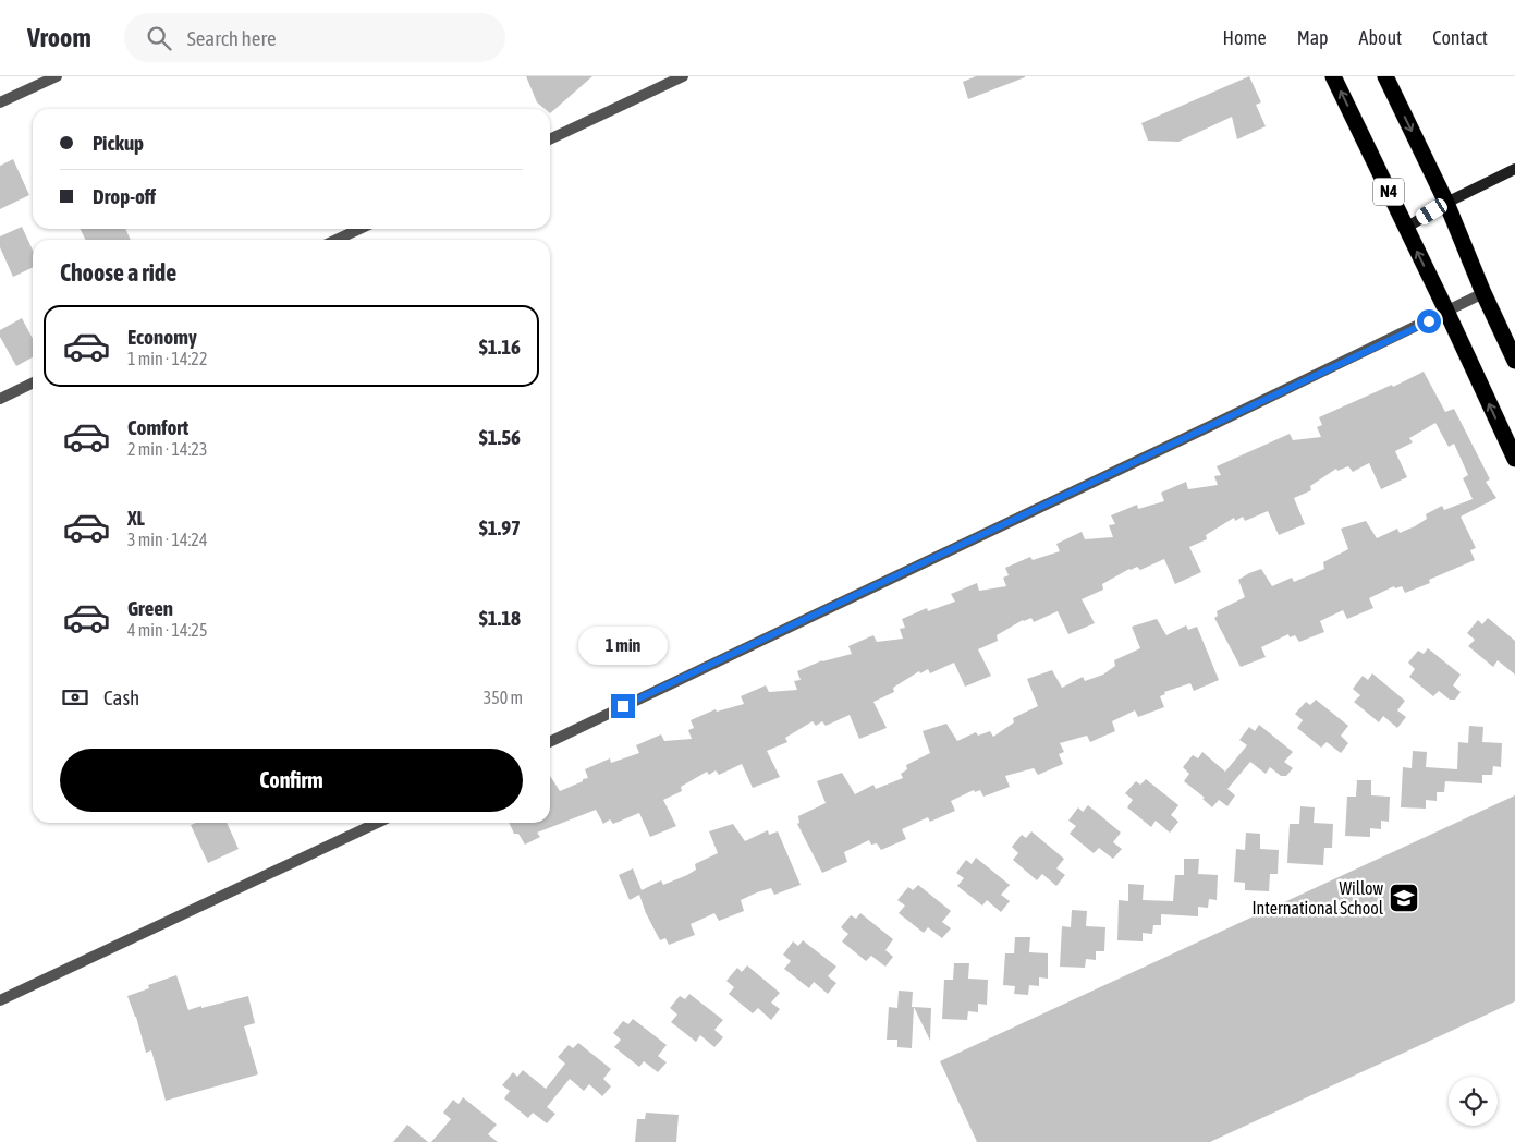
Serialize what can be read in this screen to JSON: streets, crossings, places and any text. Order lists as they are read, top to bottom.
{
  "streets": {
    "highway": ["N4"]
  },
  "places": {
    "school or university": ["Willow International School"]
  },
  "page": {
    "header": "Vroom",
    "search": "Search here",
    "nav": [
      "Home",
      "Map",
      "About",
      "Contact"
    ],
    "banner": ["Pickup", "Drop-off"],
    "heading": "Choose a ride",
    "list": [
      {
        "name": "Economy",
        "note": "1 min · 14:22",
        "value": "$1.16"
      },
      {
        "name": "Comfort",
        "note": "2 min · 14:23",
        "value": "$1.56"
      },
      {
        "name": "XL",
        "note": "3 min · 14:24",
        "value": "$1.97"
      },
      {
        "name": "Green",
        "note": "4 min · 14:25",
        "value": "$1.18"
      }
    ],
    "bubble": "1 min",
    "pay": ["Cash", "350 m"],
    "buttons": "Confirm"
  }
}
